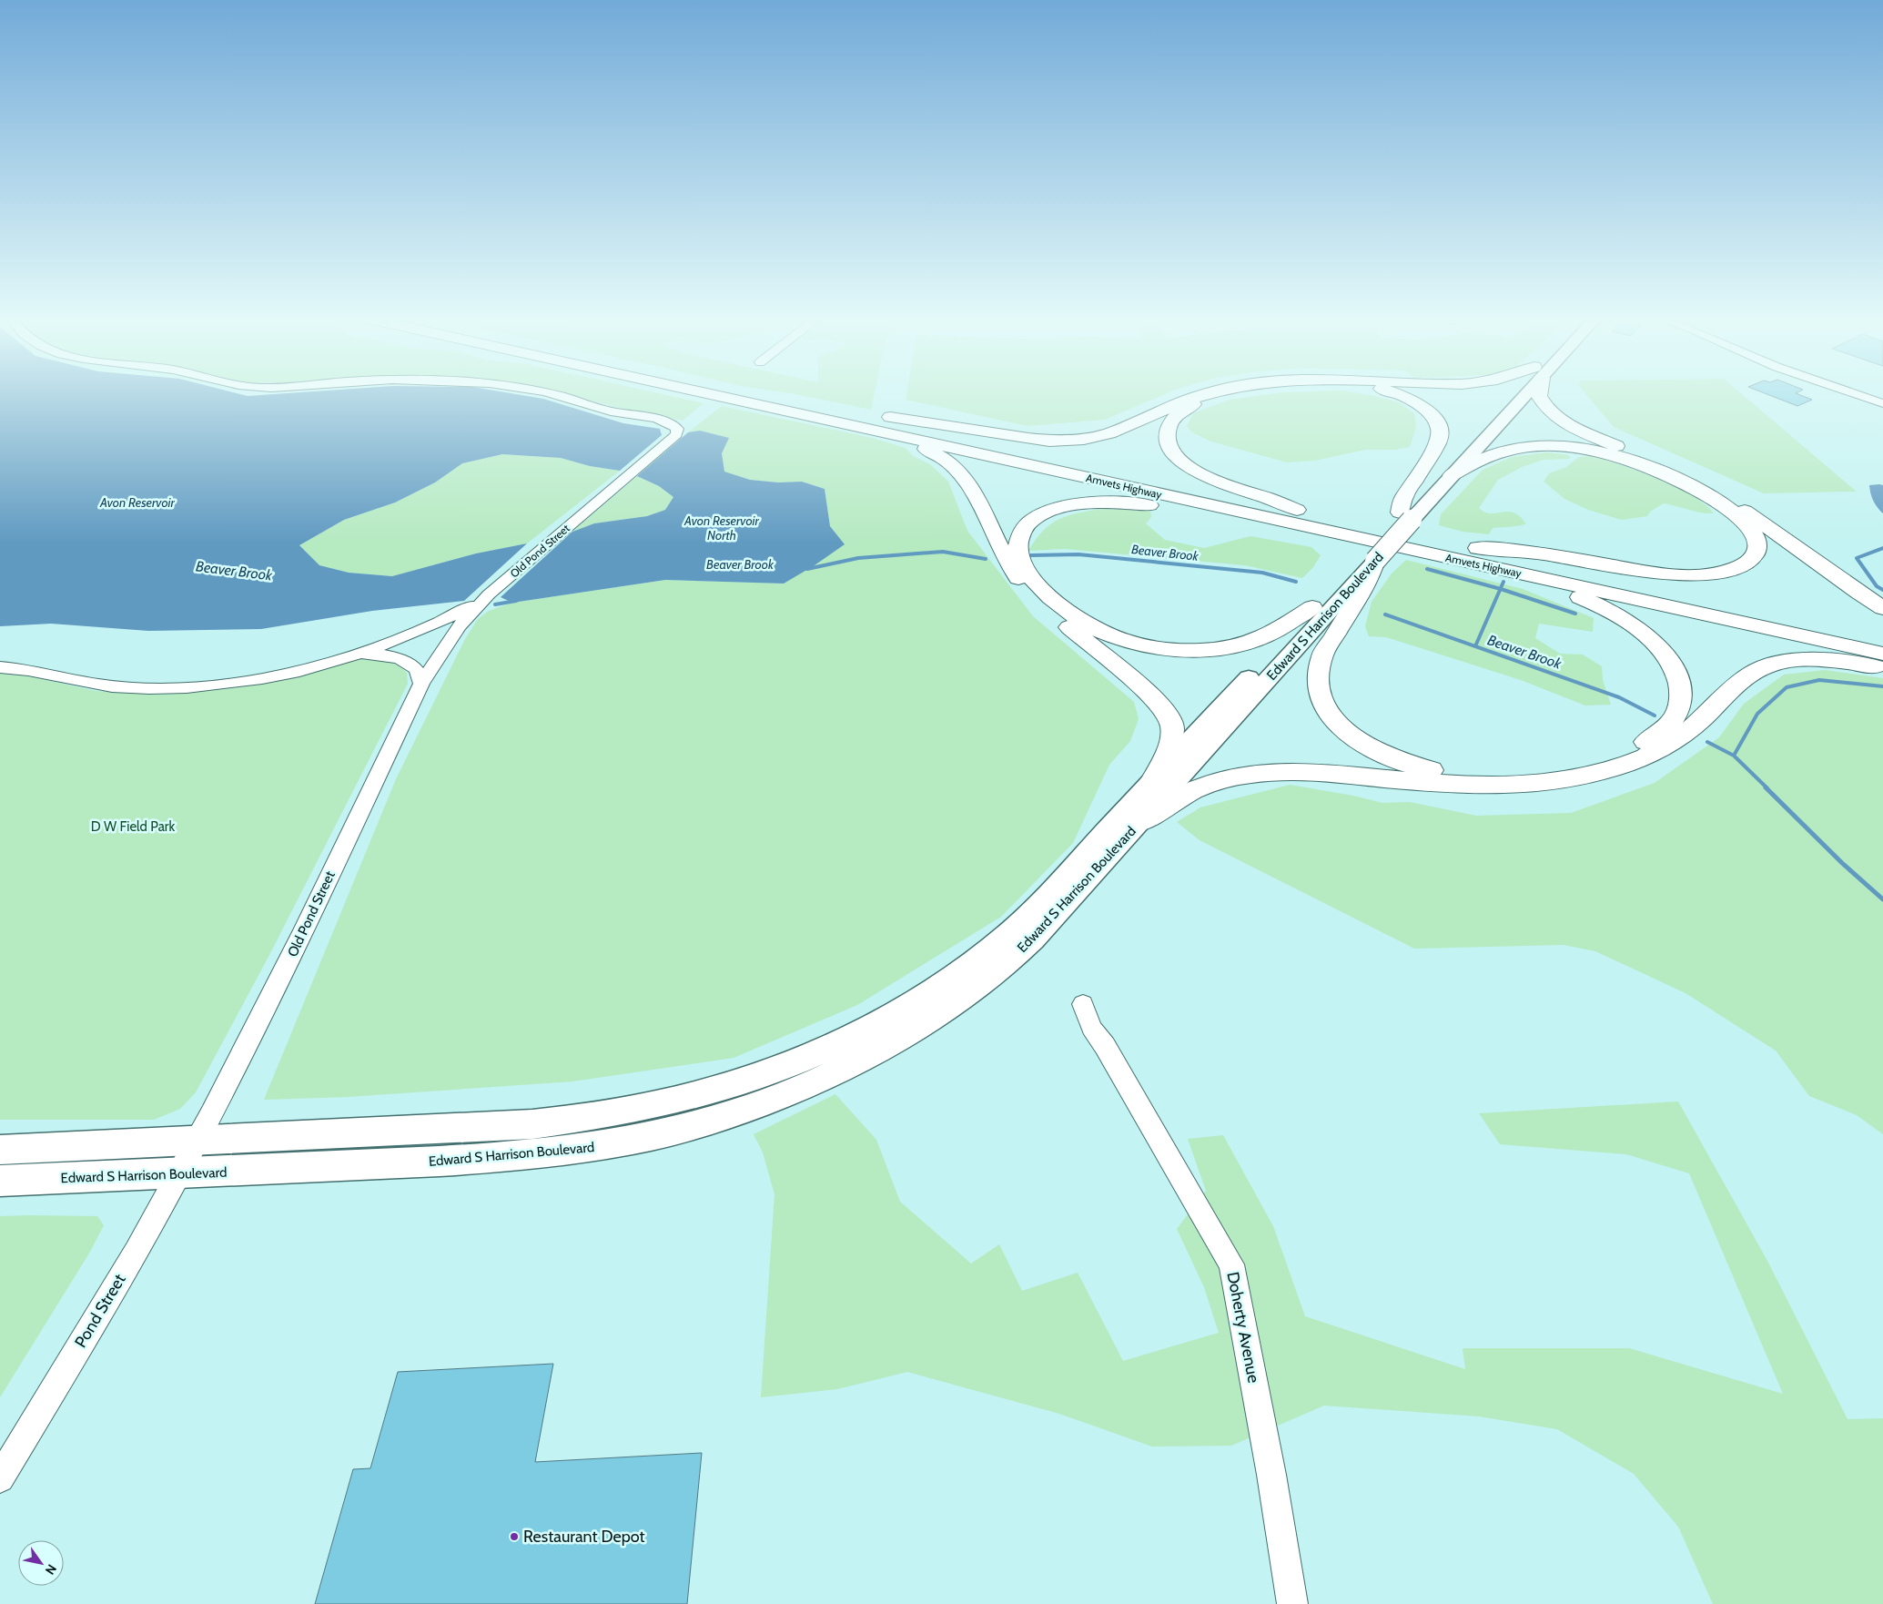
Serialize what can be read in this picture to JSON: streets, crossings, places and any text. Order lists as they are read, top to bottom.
{
  "streets": {
    "highway": ["Amvets Highway"],
    "main road": ["Edward S Harrison Boulevard"],
    "street": ["Old Pond Street", "Pond Street", "Doherty Avenue"]
  },
  "crossings": [
    ["Old Pond Street", "Edward S Harrison Boulevard"],
    ["Old Pond Street", "Pond Street"],
    ["Edward S Harrison Boulevard", "Pond Street"]
  ],
  "water": ["Avon Reservoir", "Avon Reservoir North", "Beaver Brook"],
  "parks": ["D W Field Park"],
  "places": ["Restaurant Depot"],
  "north": "bottom right"
}
